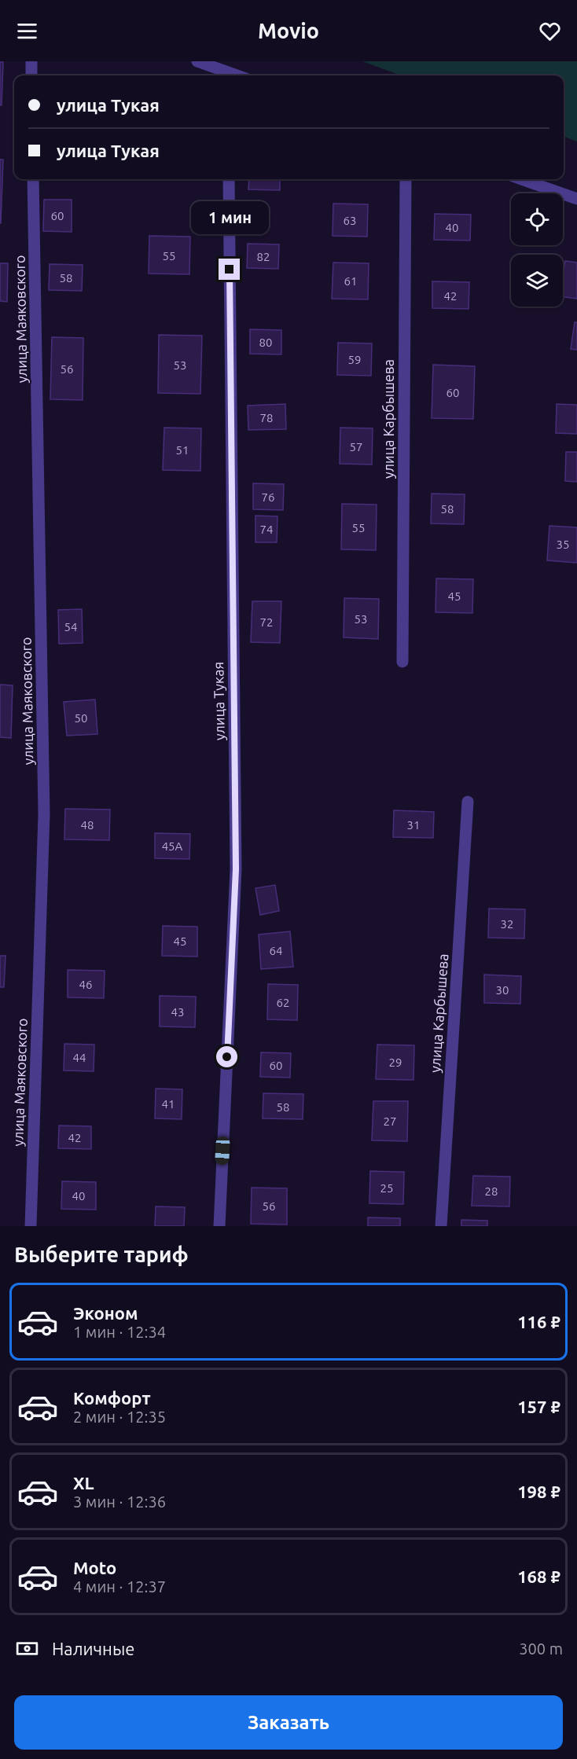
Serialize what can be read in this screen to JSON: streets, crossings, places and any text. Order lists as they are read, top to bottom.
{
  "streets": {
    "street": ["улица Маяковского", "улица Карбышева", "улица Тукая"]
  },
  "house_numbers": [
    "60",
    "63",
    "40",
    "55",
    "82",
    "58",
    "61",
    "42",
    "80",
    "59",
    "53",
    "56",
    "60",
    "78",
    "57",
    "51",
    "76",
    "58",
    "55",
    "74",
    "35",
    "45",
    "53",
    "72",
    "54",
    "50",
    "48",
    "31",
    "45А",
    "32",
    "45",
    "64",
    "46",
    "30",
    "62",
    "43",
    "44",
    "29",
    "60",
    "41",
    "58",
    "27",
    "42",
    "25",
    "28",
    "40",
    "56"
  ],
  "page": {
    "header": "Movio",
    "banner": ["улица Тукая", "улица Тукая"],
    "bubble": "1 мин",
    "heading": "Выберите тариф",
    "list": [
      {
        "name": "Эконом",
        "note": "1 мин · 12:34",
        "value": "116 ₽"
      },
      {
        "name": "Комфорт",
        "note": "2 мин · 12:35",
        "value": "157 ₽"
      },
      {
        "name": "XL",
        "note": "3 мин · 12:36",
        "value": "198 ₽"
      },
      {
        "name": "Moto",
        "note": "4 мин · 12:37",
        "value": "168 ₽"
      }
    ],
    "pay": ["Наличные", "300 m"],
    "buttons": "Заказать"
  }
}
